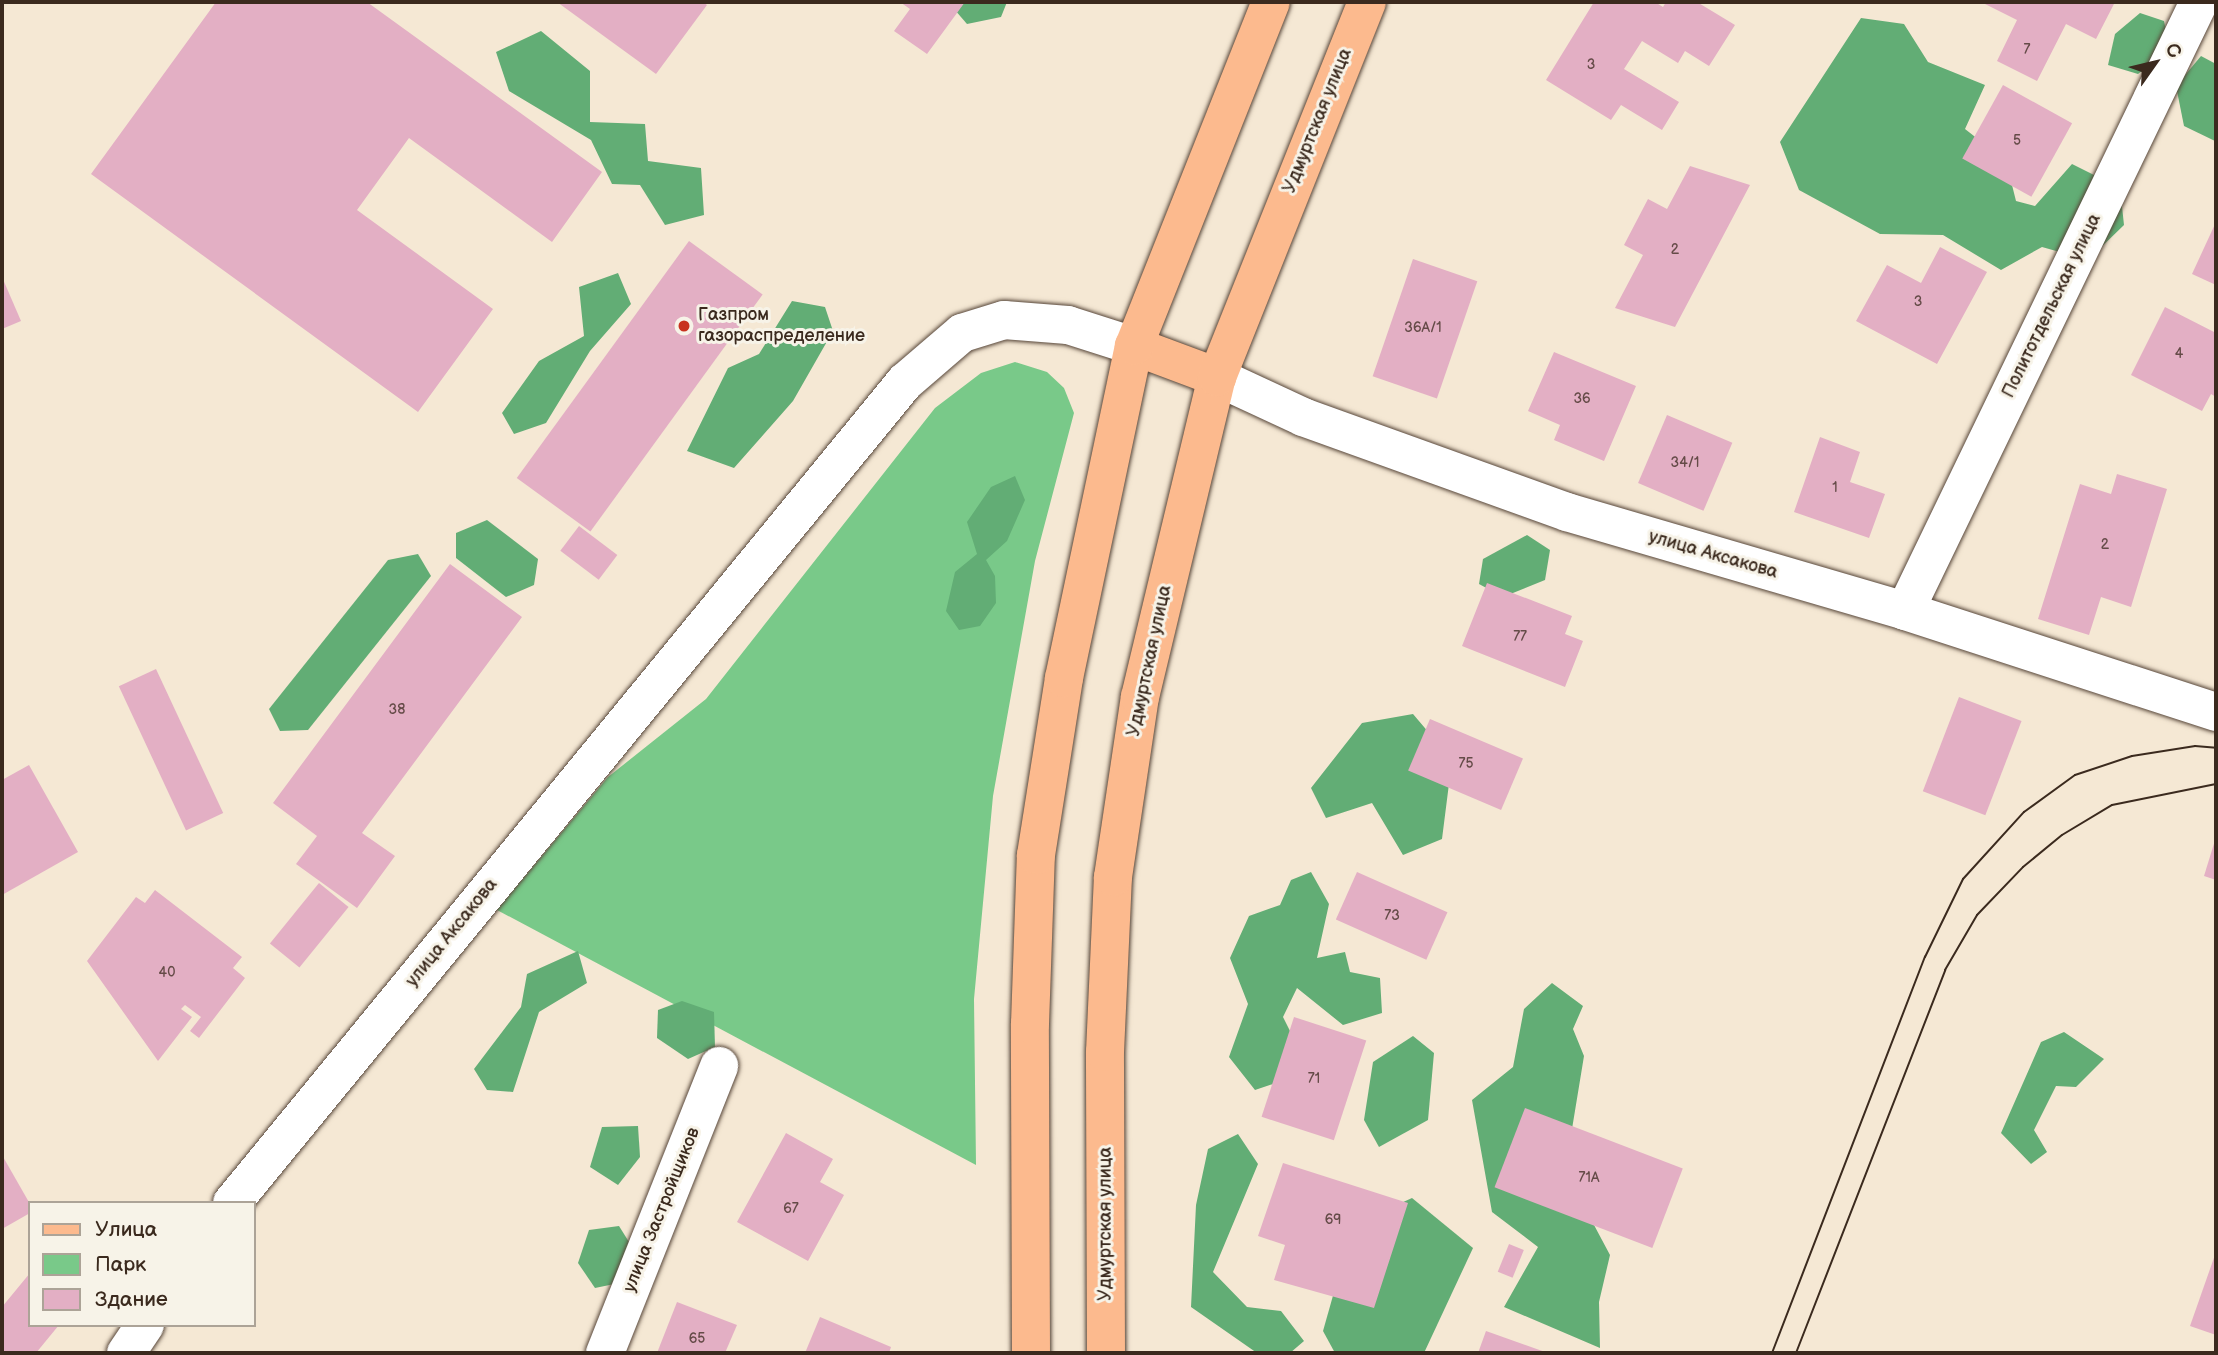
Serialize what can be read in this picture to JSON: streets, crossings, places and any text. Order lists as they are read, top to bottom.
{
  "streets": {
    "main road": ["Удмуртская улица"],
    "street": ["Политотдельская улица", "улица Аксакова", "улица Застройщиков"]
  },
  "crossings": [
    ["Удмуртская улица", "улица Аксакова"],
    ["Политотдельская улица", "улица Аксакова"]
  ],
  "places": ["Газпром газораспределение"],
  "house_numbers": [
    "7",
    "3",
    "5",
    "2",
    "3",
    "36А/1",
    "4",
    "36",
    "34/1",
    "1",
    "2",
    "77",
    "38",
    "75",
    "73",
    "40",
    "71",
    "71А",
    "67",
    "69",
    "65"
  ],
  "legend": ["Улица", "Парк", "Здание"],
  "north": "top right"
}
